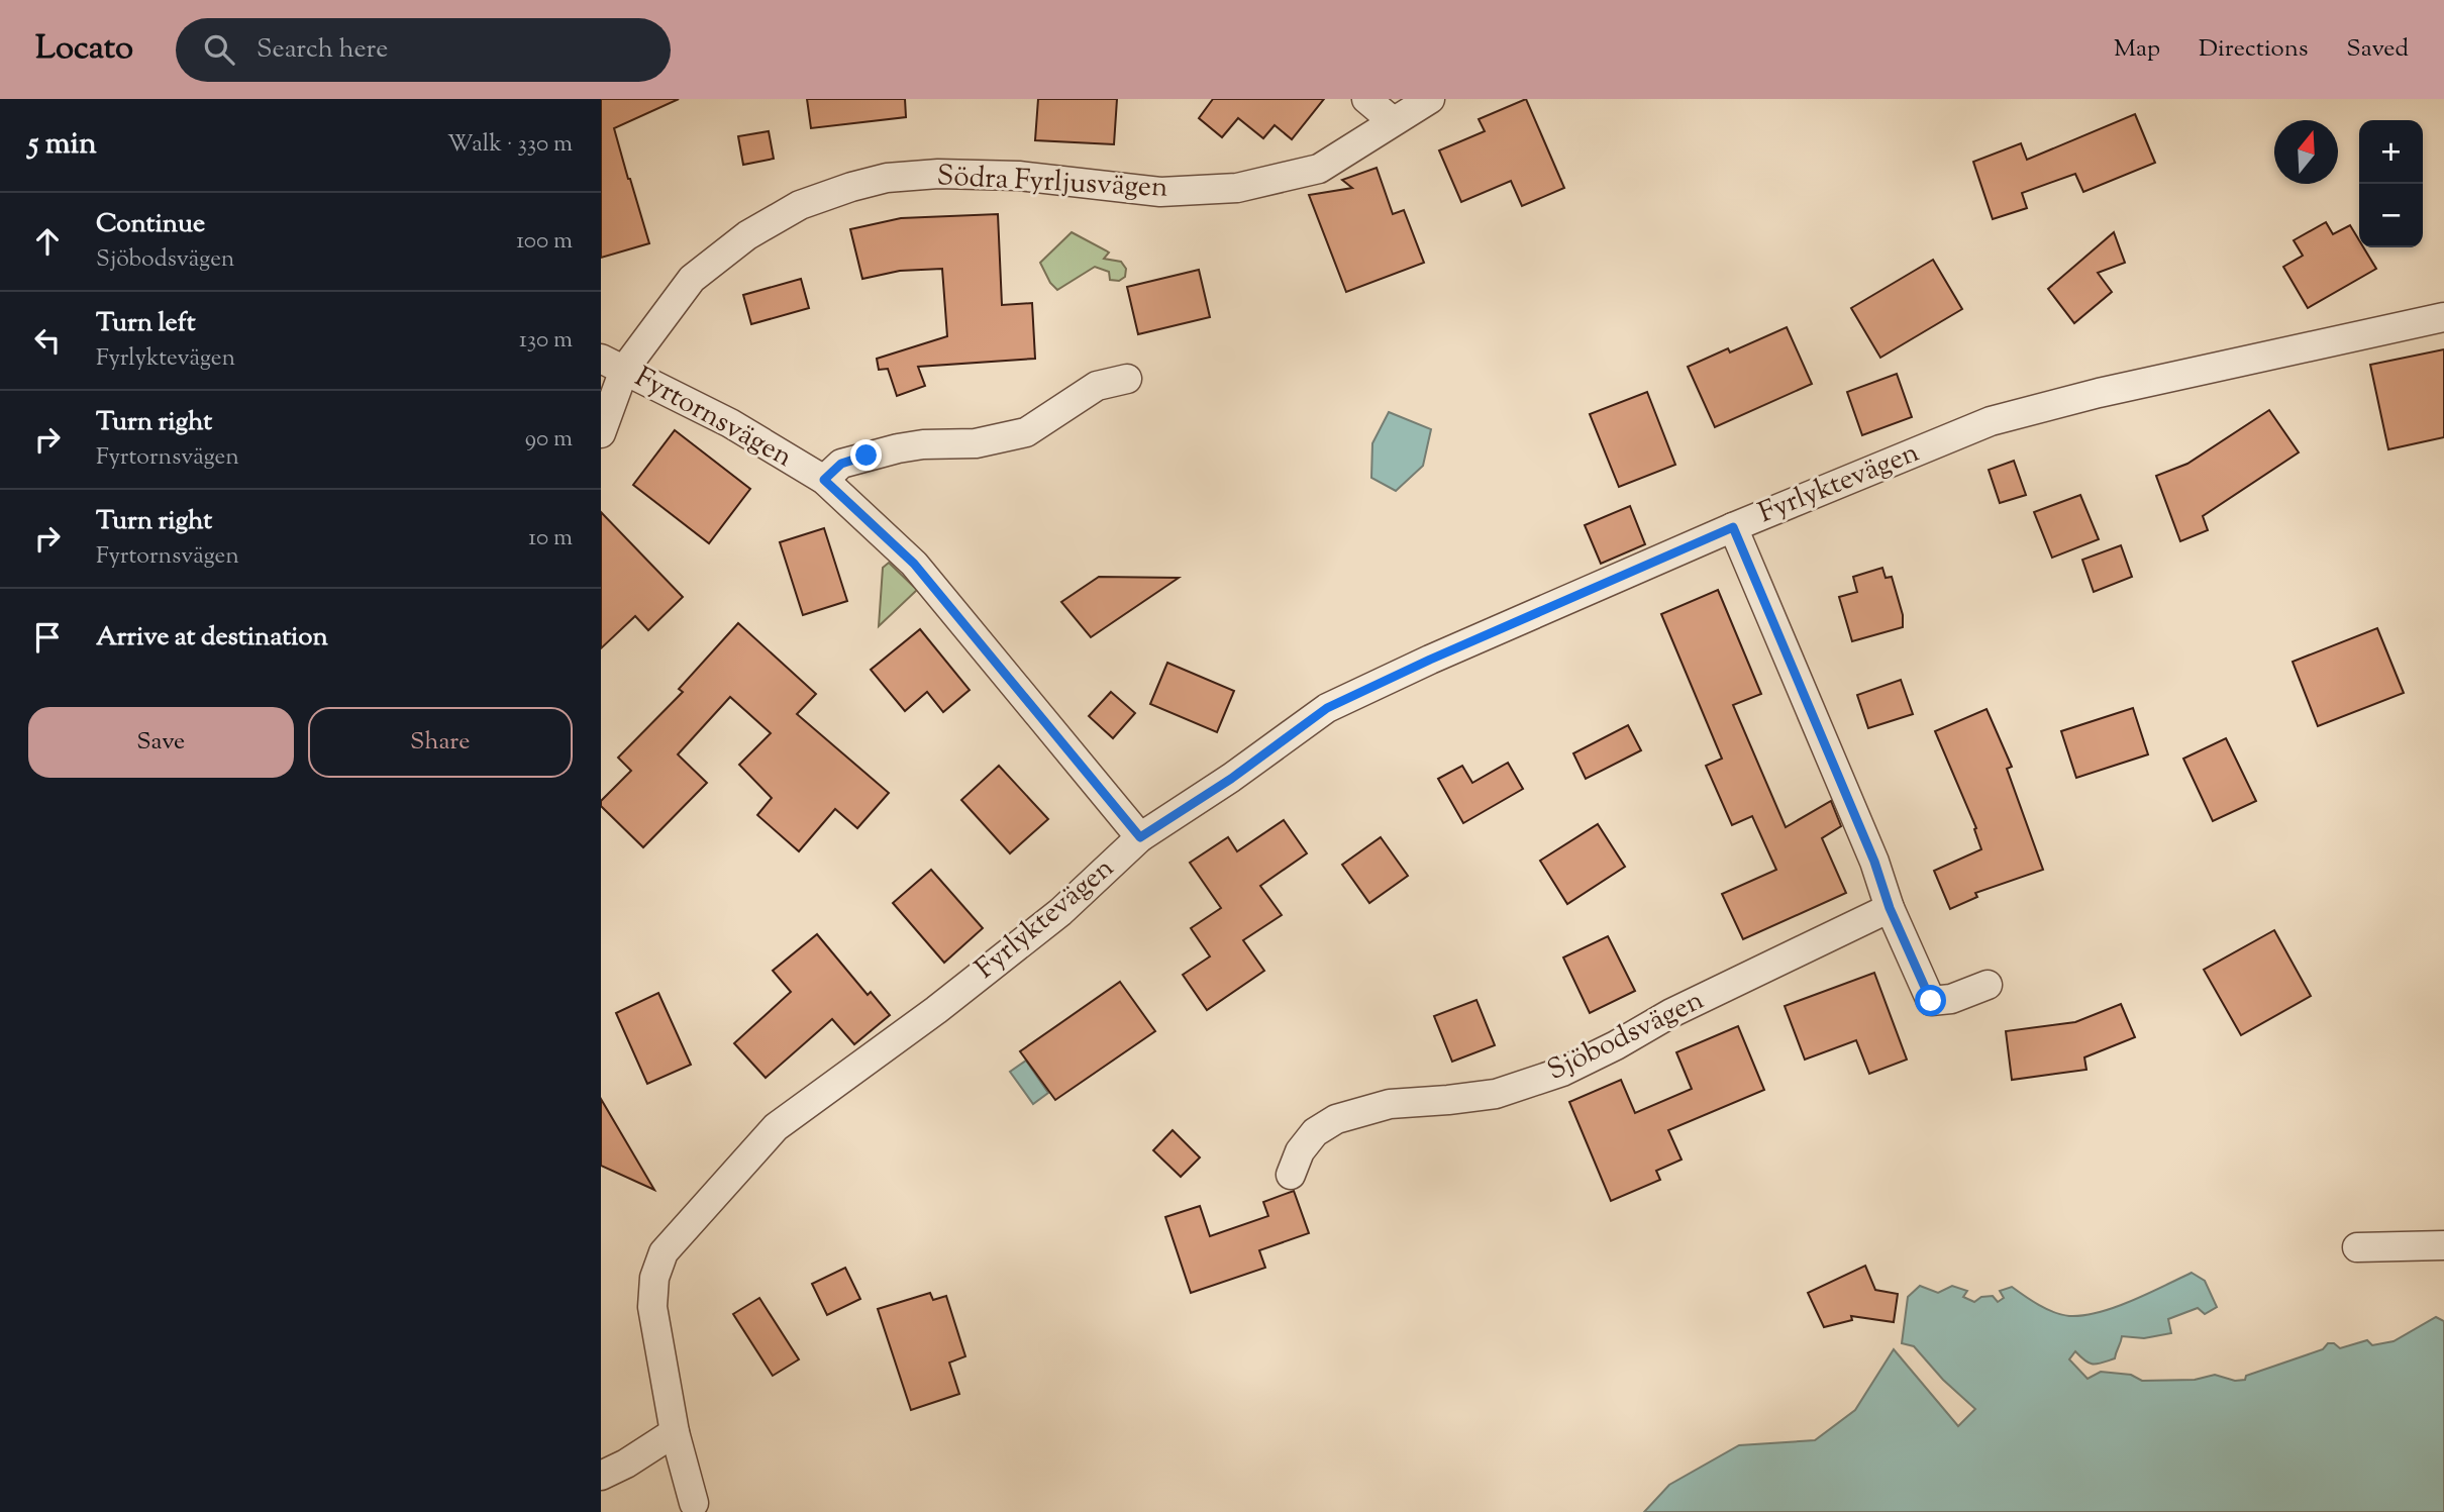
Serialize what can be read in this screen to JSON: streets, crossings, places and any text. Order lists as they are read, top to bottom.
{
  "streets": {
    "street": [
      "Södra Fyrljusvägen",
      "Fyrtornsvägen",
      "Fyrlyktevägen",
      "Sjöbodsvägen"
    ]
  },
  "crossings": [
    ["Södra Fyrljusvägen", "Fyrtornsvägen"],
    ["Fyrtornsvägen", "Fyrlyktevägen"]
  ],
  "north": "top",
  "page": {
    "header": "Locato",
    "search": "Search here",
    "nav": ["Map", "Directions", "Saved"],
    "heading": ["5 min", "Walk · 330 m"],
    "map_buttons": ["+", "−"],
    "list": [
      ["Continue", "Sjöbodsvägen", "100 m"],
      ["Turn left", "Fyrlyktevägen", "130 m"],
      ["Turn right", "Fyrtornsvägen", "90 m"],
      ["Turn right", "Fyrtornsvägen", "10 m"],
      "Arrive at destination"
    ],
    "buttons": ["Save", "Share"]
  }
}
